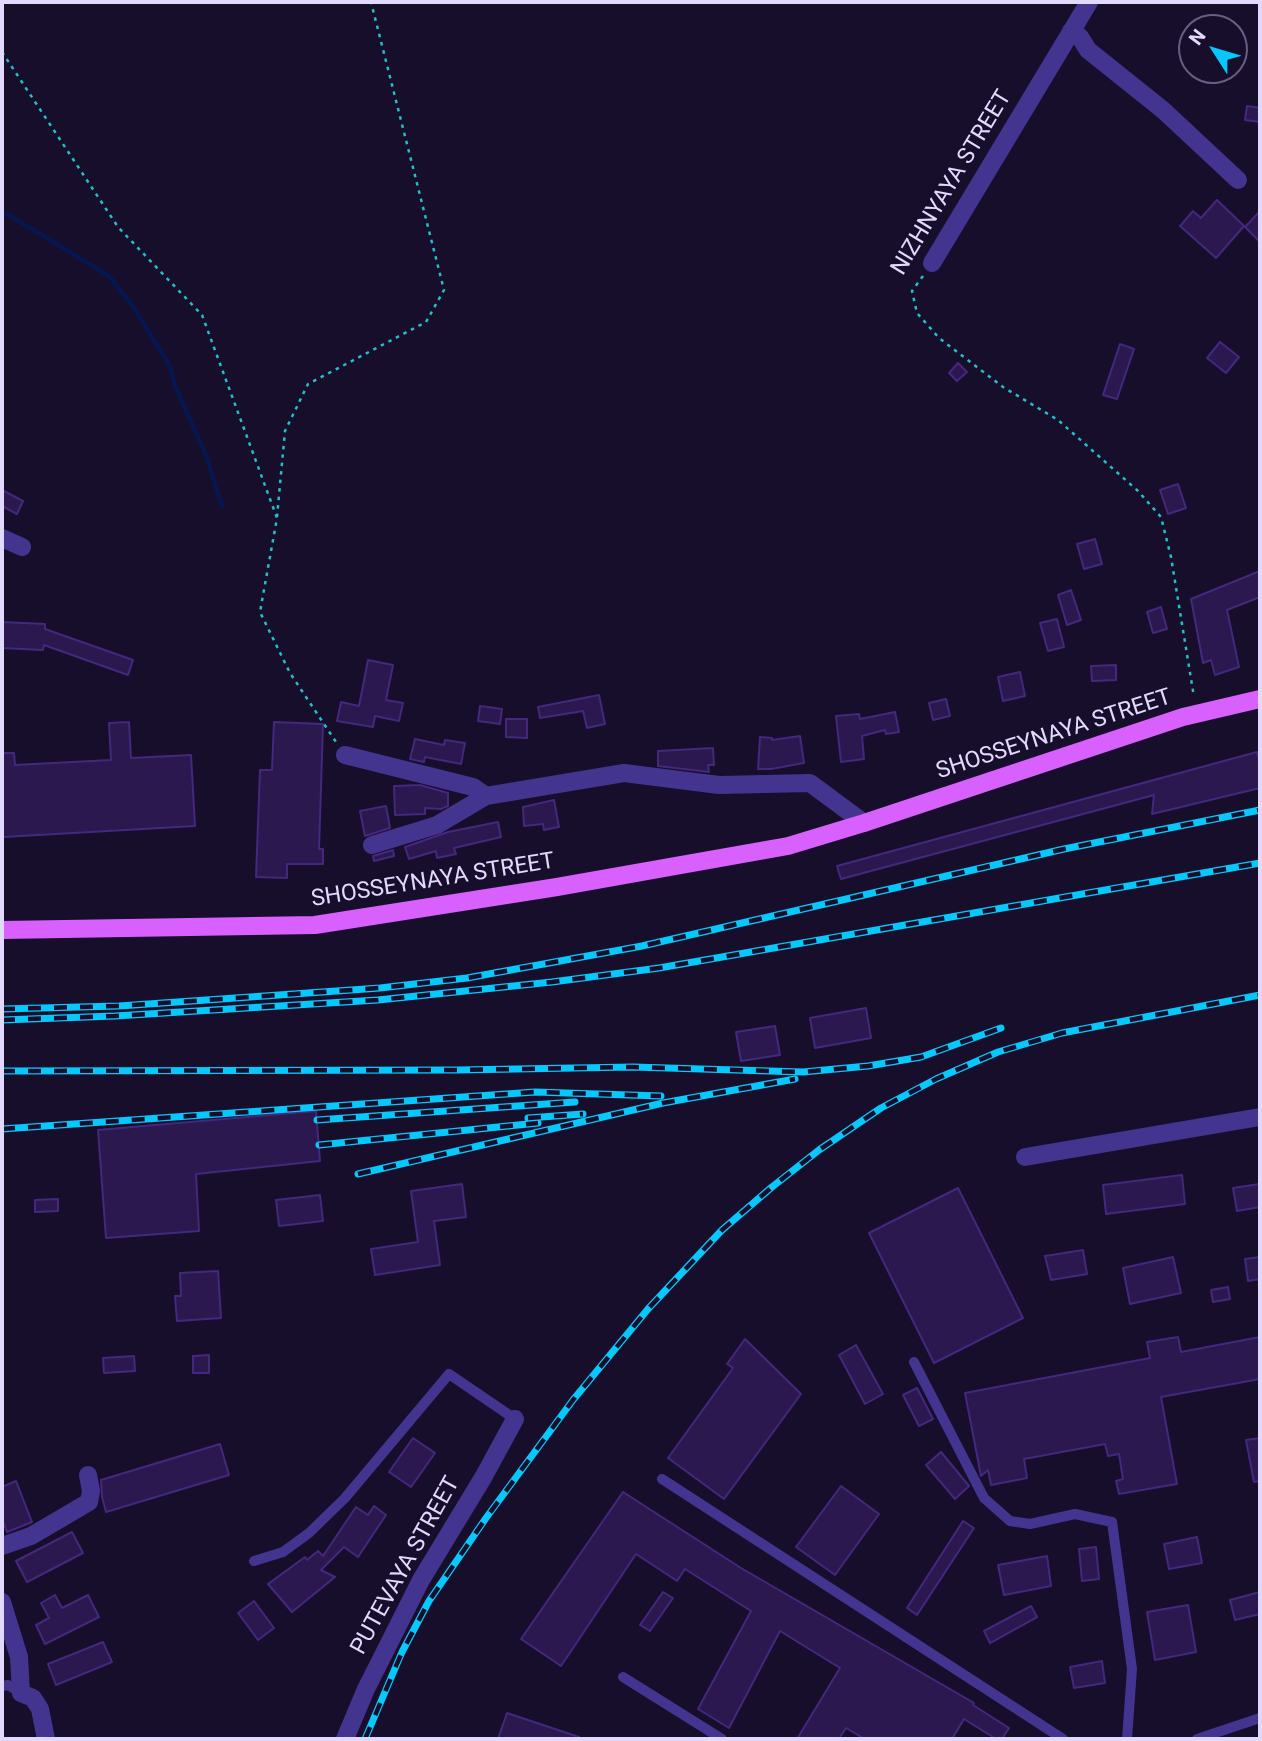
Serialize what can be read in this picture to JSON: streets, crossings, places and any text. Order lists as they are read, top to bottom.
{
  "streets": {
    "main road": ["SHOSSEYNAYA STREET"],
    "street": ["NIZHNYAYA STREET", "PUTEVAYA STREET"]
  },
  "crossings": [
    ["NIZHNYAYA STREET", "SHOSSEYNAYA STREET"]
  ],
  "north": "top left"
}
